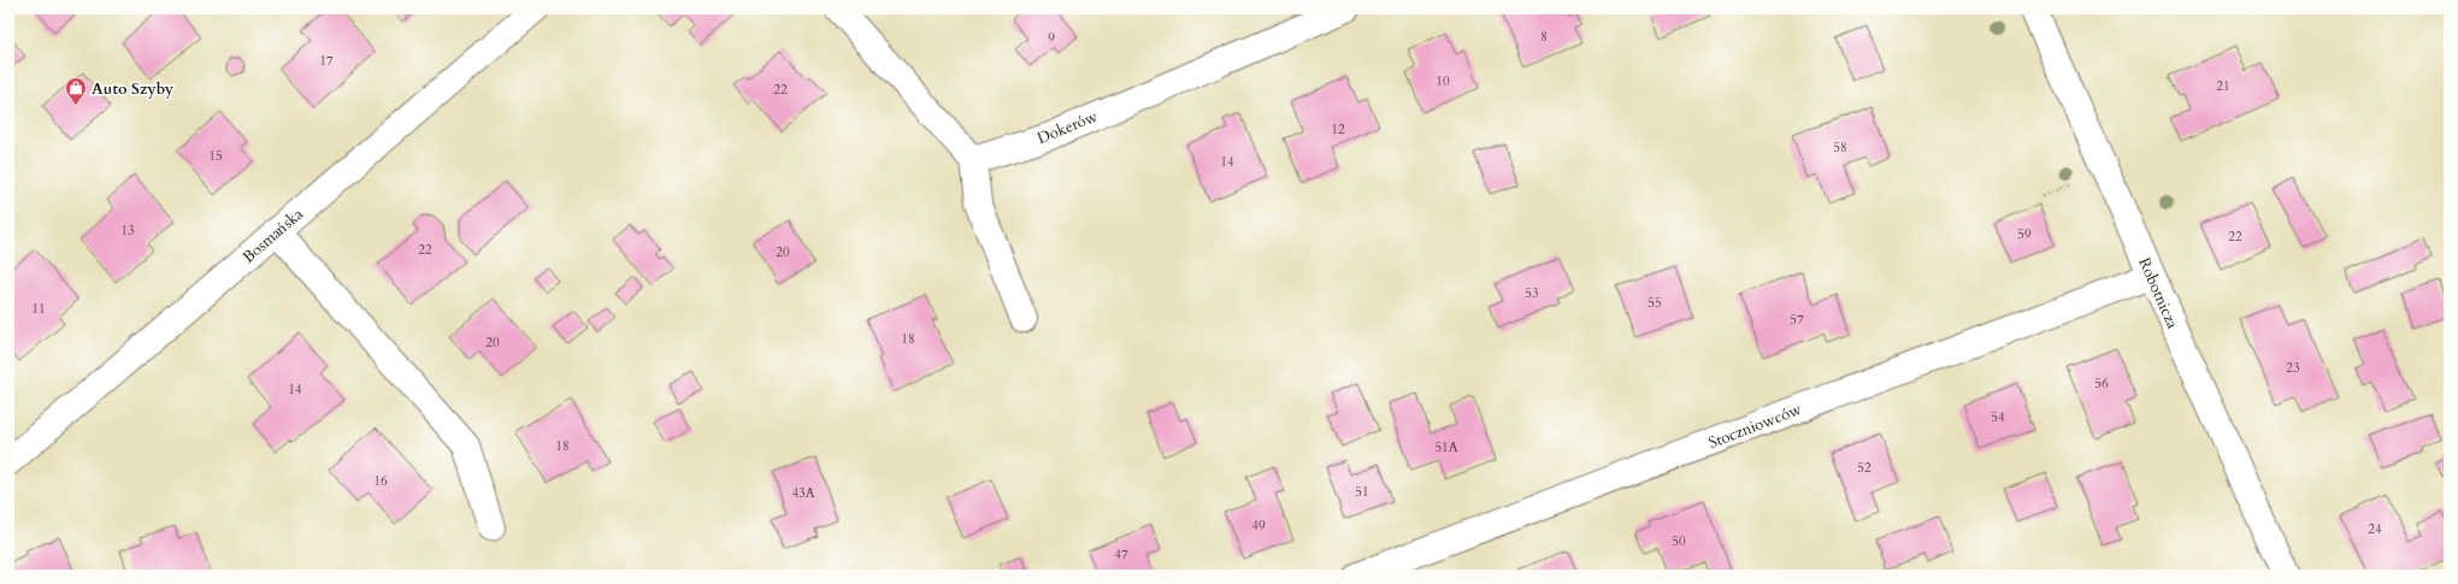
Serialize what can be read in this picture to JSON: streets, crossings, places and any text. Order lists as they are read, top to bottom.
{
  "streets": {
    "street": [
      "Dokerów",
      "Bosmańska",
      "Robotnicza",
      "Stoczniowców"
    ]
  },
  "crossings": [
    ["Robotnicza", "Stoczniowców"]
  ],
  "places": {
    "shop": ["Auto Szyby"]
  },
  "house_numbers": [
    "8",
    "9",
    "17",
    "10",
    "21",
    "22",
    "12",
    "58",
    "15",
    "14",
    "13",
    "59",
    "22",
    "22",
    "20",
    "53",
    "55",
    "11",
    "57",
    "18",
    "20",
    "23",
    "56",
    "14",
    "54",
    "18",
    "51A",
    "52",
    "16",
    "51",
    "43A",
    "49",
    "24",
    "50",
    "47"
  ]
}
